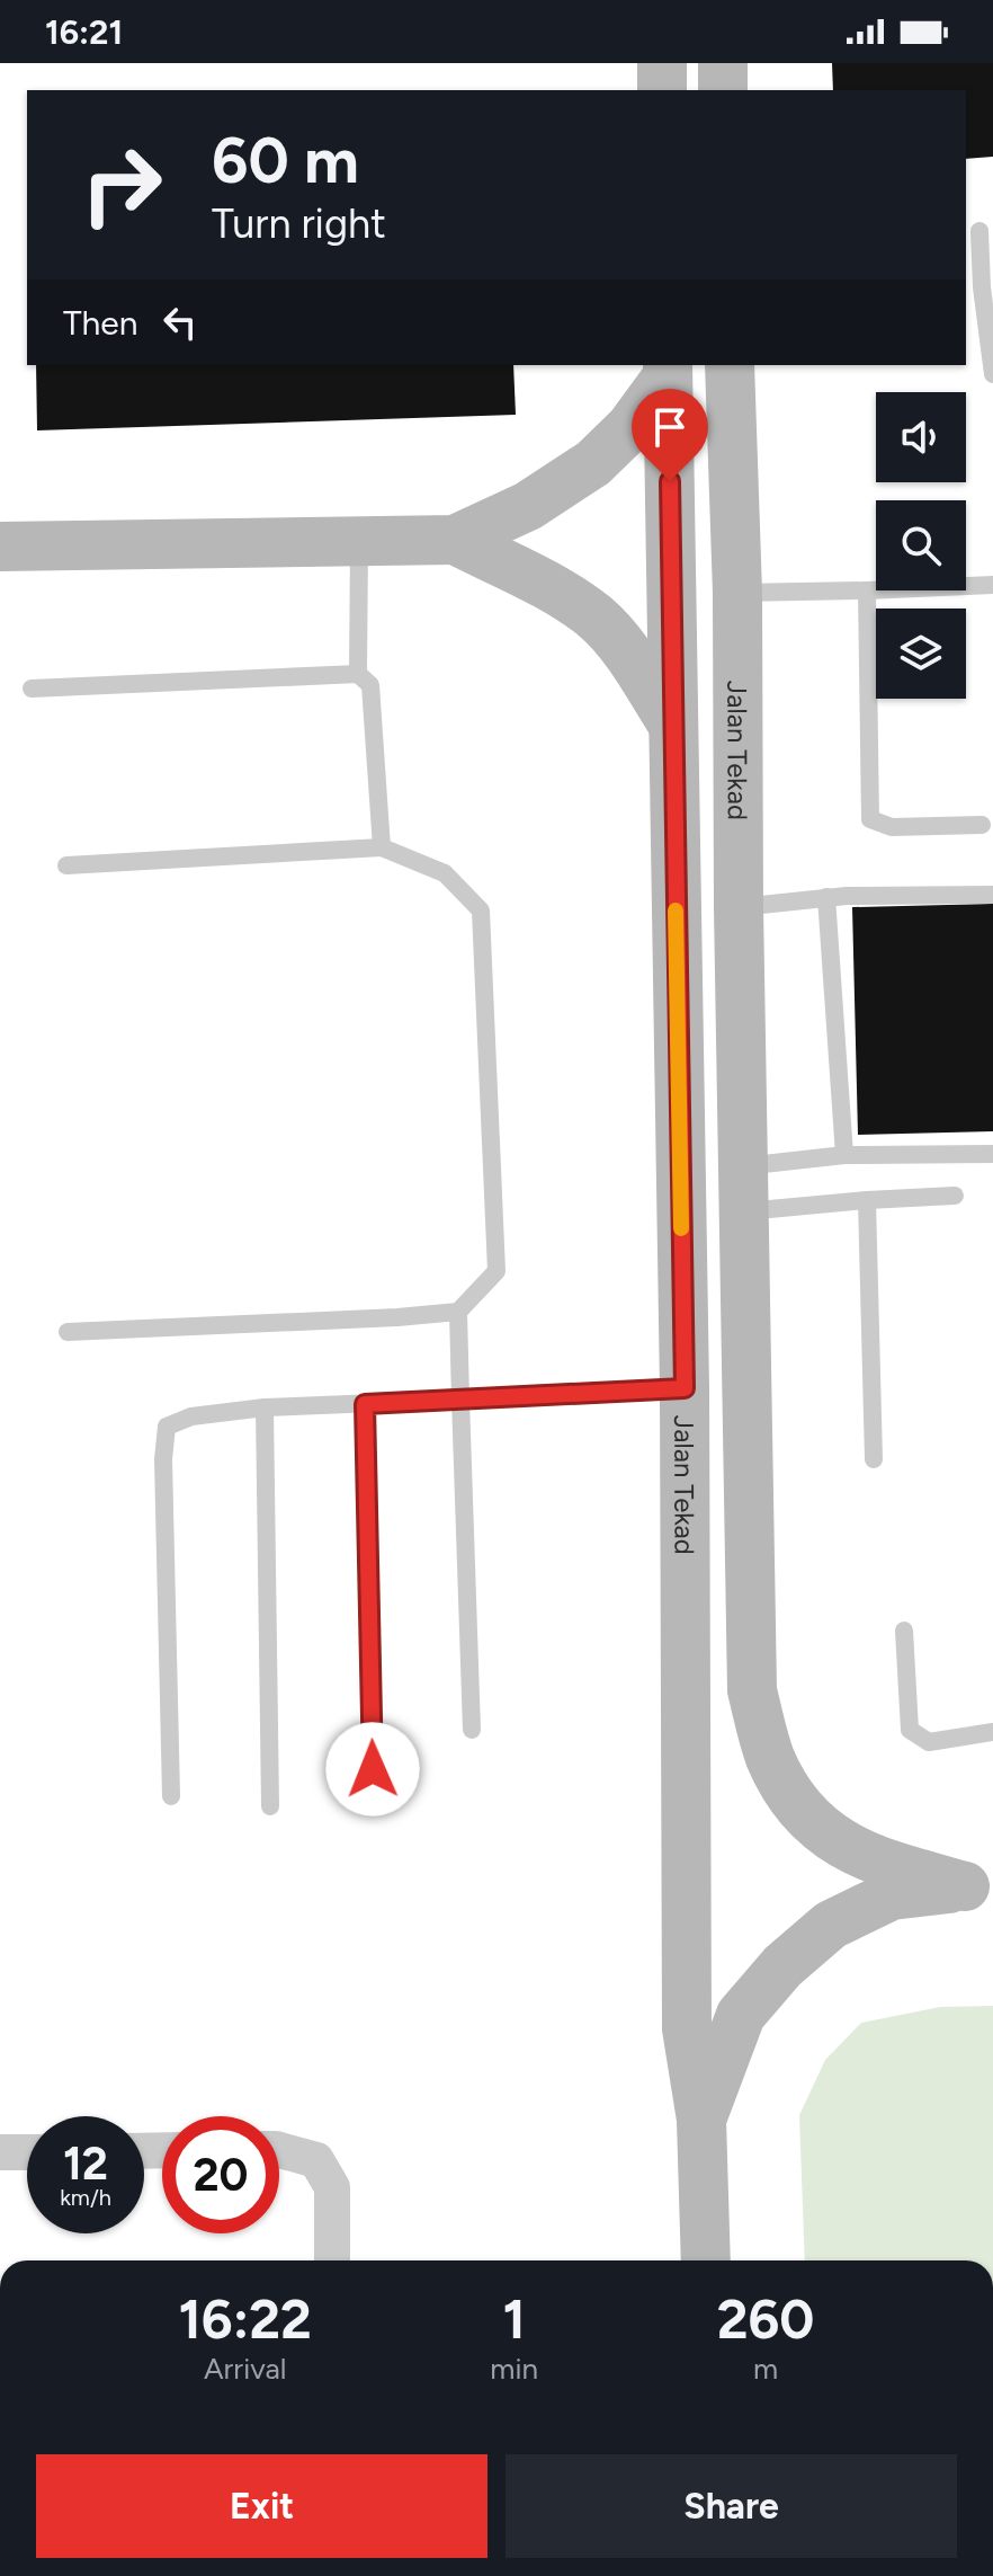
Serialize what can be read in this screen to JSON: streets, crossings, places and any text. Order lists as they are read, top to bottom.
{
  "streets": {
    "street": ["Jalan Tekad"]
  },
  "page": {
    "status": "16:21",
    "turn": ["60 m", "Turn right"],
    "then": "Then",
    "speed": "12 km/h",
    "limit": "20",
    "eta": [
      "16:22",
      "Arrival",
      "1",
      "min",
      "260",
      "m"
    ],
    "buttons": ["Exit", "Share"]
  }
}
